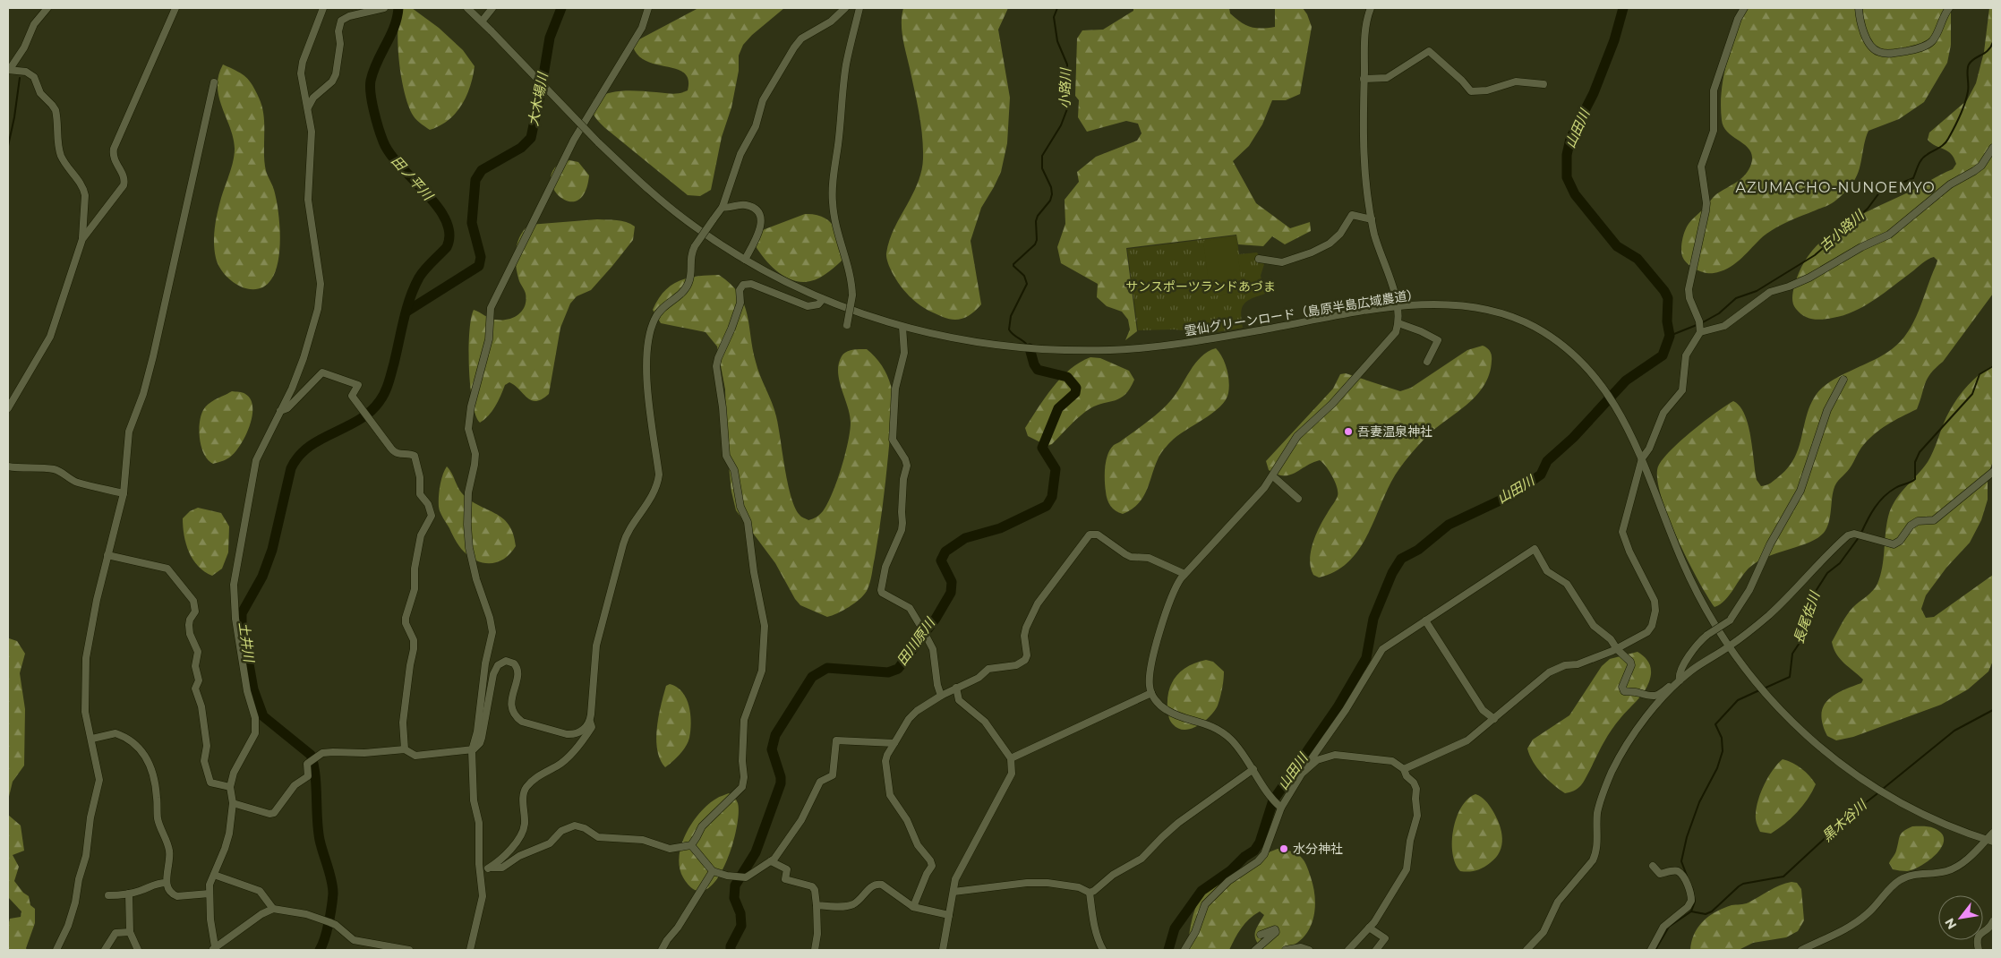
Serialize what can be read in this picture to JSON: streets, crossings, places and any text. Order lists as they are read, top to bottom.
{
  "streets": {
    "street": ["雲仙グリーンロード（島原半島広域農道）"]
  },
  "districts": ["AZUMACHO-NUNOEMYO"],
  "water": [
    "小路川",
    "大木場川",
    "山田川",
    "田ノ平川",
    "古小路川",
    "長尾佐川",
    "土井川",
    "田川原川",
    "黒木谷川"
  ],
  "parks": ["サンスポーツランドあづま"],
  "places": ["吾妻温泉神社", "水分神社"],
  "north": "bottom left"
}
